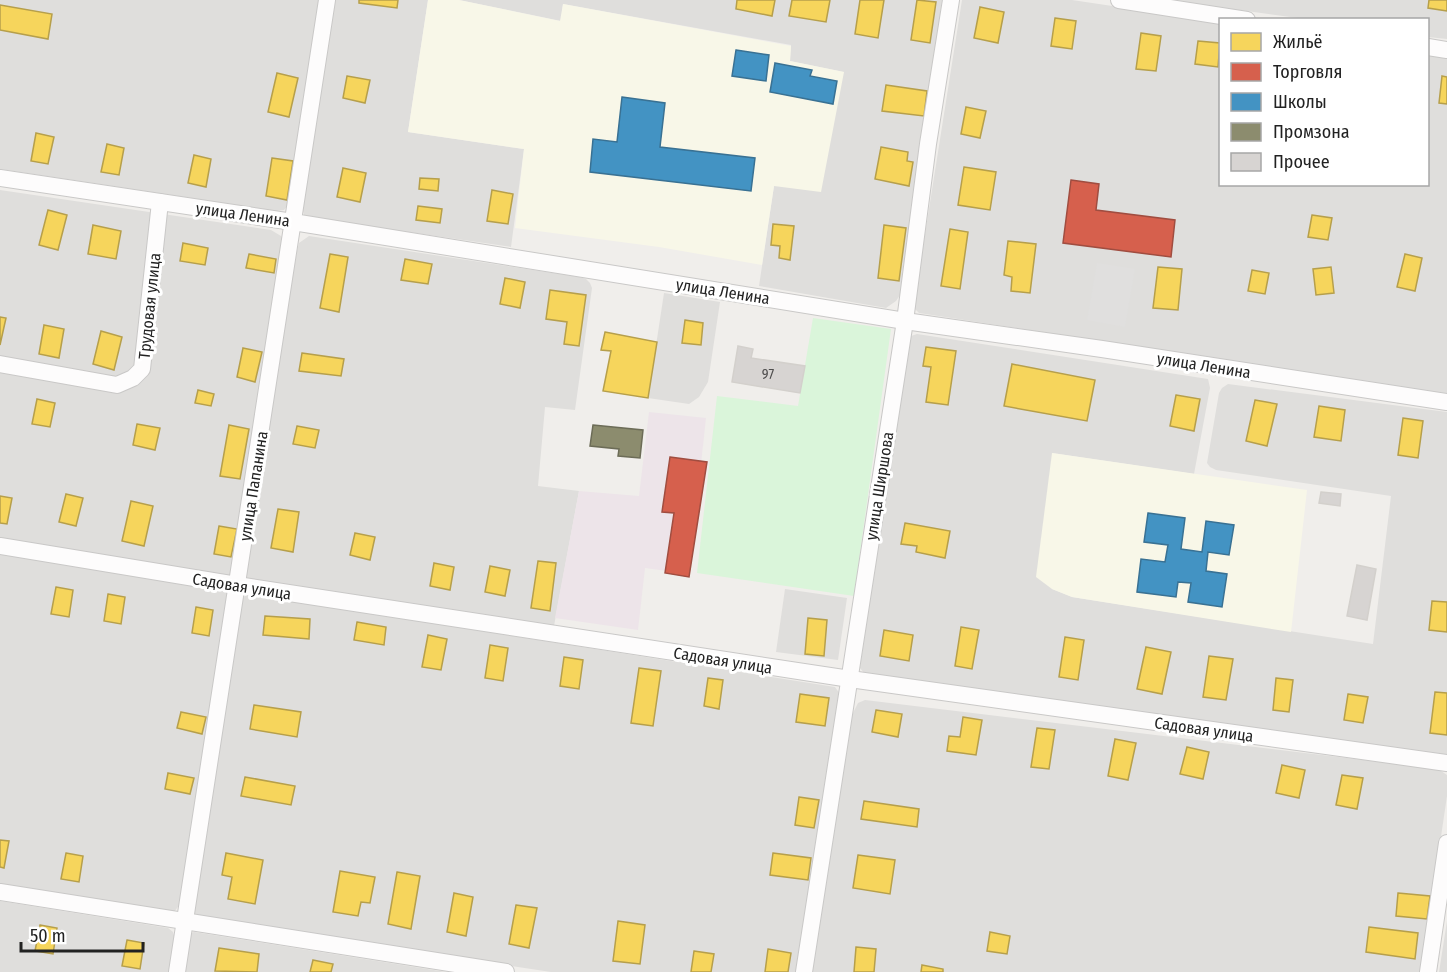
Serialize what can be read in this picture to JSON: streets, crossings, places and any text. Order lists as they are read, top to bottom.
{
  "streets": {
    "street": [
      "улица Ленина",
      "Трудовая улица",
      "улица Папанина",
      "улица Ширшова",
      "Садовая улица"
    ]
  },
  "crossings": [
    ["улица Ленина", "Трудовая улица"],
    ["улица Ленина", "улица Папанина"],
    ["улица Ленина", "улица Ширшова"],
    ["улица Папанина", "Садовая улица"],
    ["улица Ширшова", "Садовая улица"]
  ],
  "house_numbers": ["97"],
  "legend": [
    "Жильё",
    "Торговля",
    "Школы",
    "Промзона",
    "Прочее"
  ],
  "scale_bar": "50 m"
}
